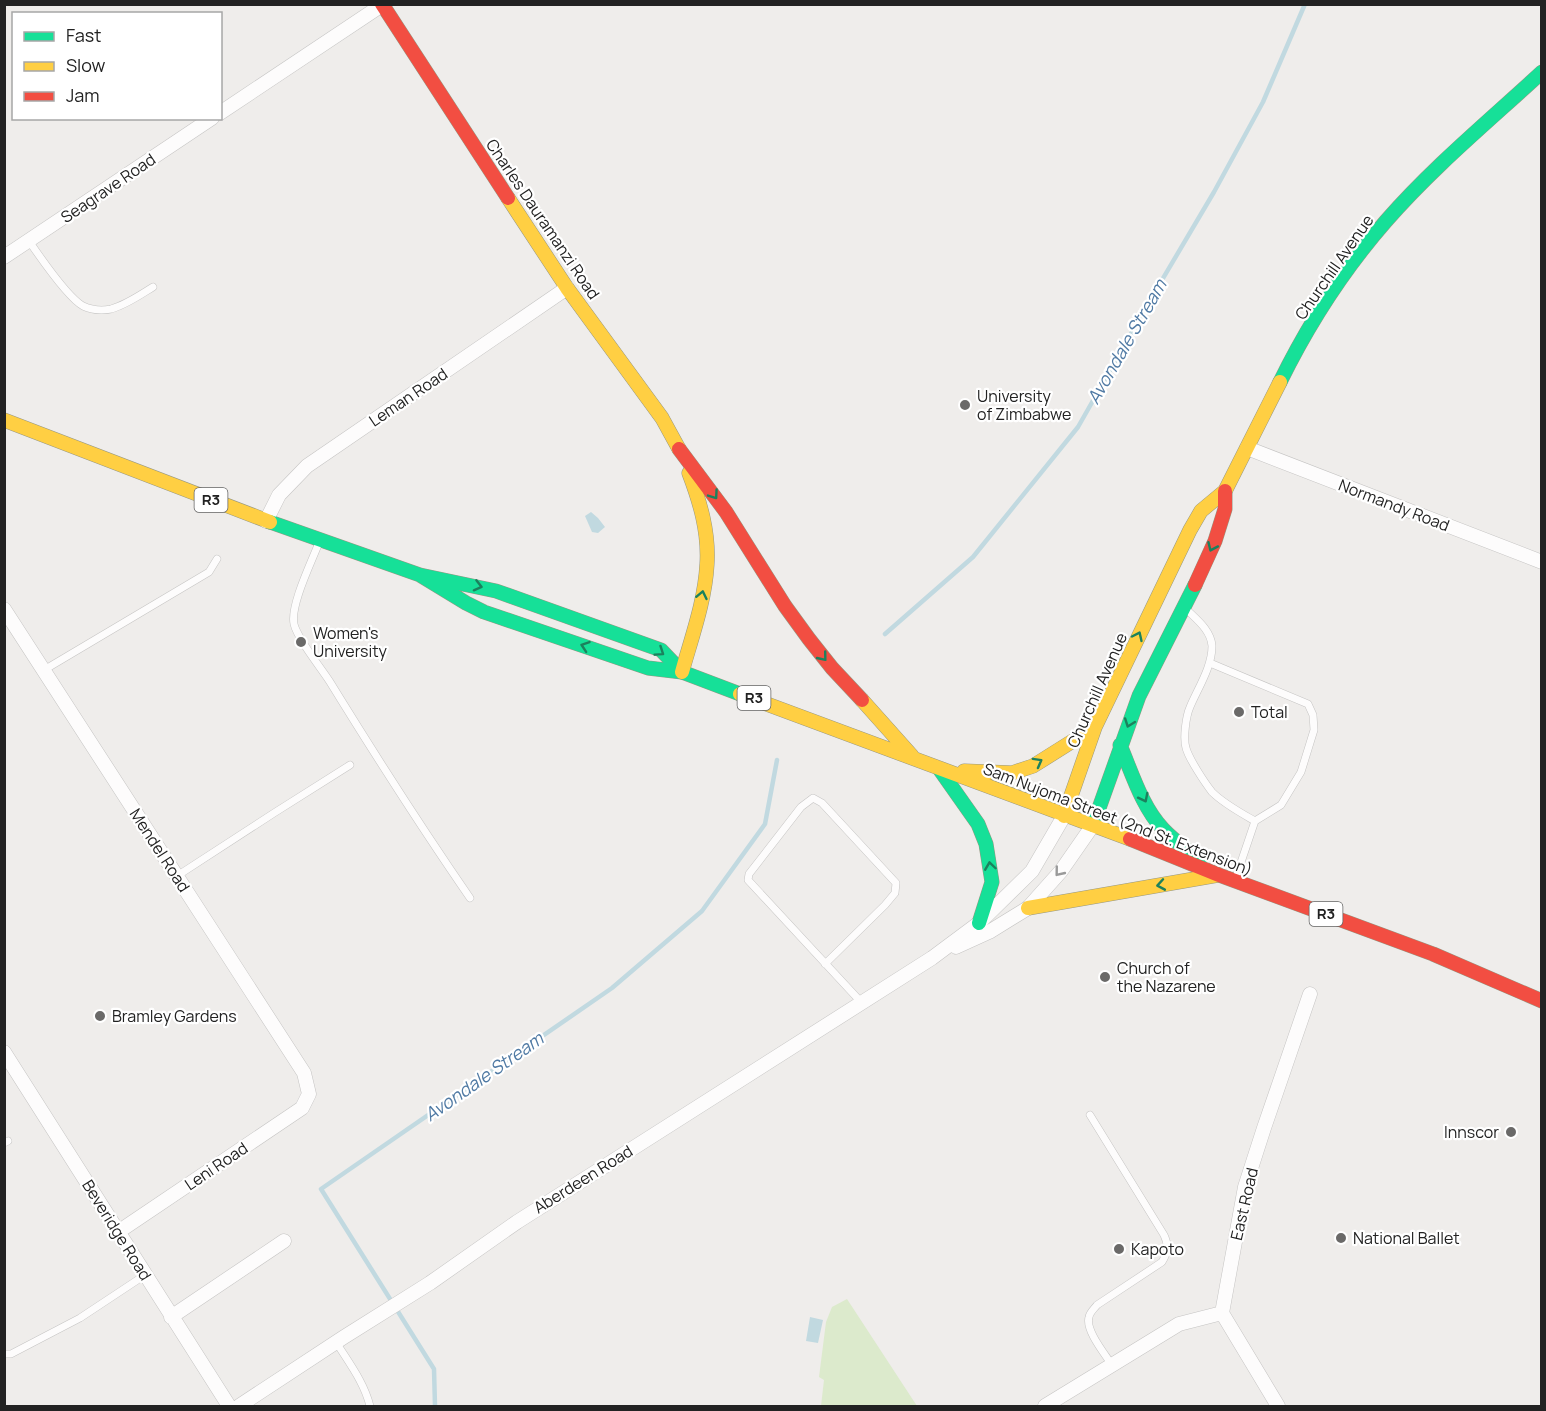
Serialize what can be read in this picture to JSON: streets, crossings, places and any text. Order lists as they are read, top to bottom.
{
  "streets": {
    "main road": [
      "Charles Dauramanzi Road",
      "Churchill Avenue",
      "R3",
      "Sam Nujoma Street (2nd St. Extension)"
    ],
    "street": [
      "Seagrave Road",
      "Leman Road",
      "Normandy Road",
      "Mendel Road",
      "Leni Road",
      "Aberdeen Road",
      "East Road",
      "Beveridge Road"
    ]
  },
  "crossings": [
    ["Charles Dauramanzi Road", "Leman Road"],
    ["Churchill Avenue", "Normandy Road"],
    ["Churchill Avenue", "Sam Nujoma Street (2nd St. Extension)"],
    ["Churchill Avenue", "Aberdeen Road"],
    ["Leman Road", "Sam Nujoma Street (2nd St. Extension)"],
    ["Sam Nujoma Street (2nd St. Extension)", "Aberdeen Road"],
    ["Mendel Road", "Leni Road"],
    ["Leni Road", "Beveridge Road"]
  ],
  "water": ["Avondale Stream"],
  "places": [
    "University of Zimbabwe",
    "Women's University",
    "Total",
    "Church of the Nazarene",
    "Bramley Gardens",
    "Innscor",
    "National Ballet",
    "Kapoto"
  ],
  "legend": ["Fast", "Slow", "Jam"]
}
